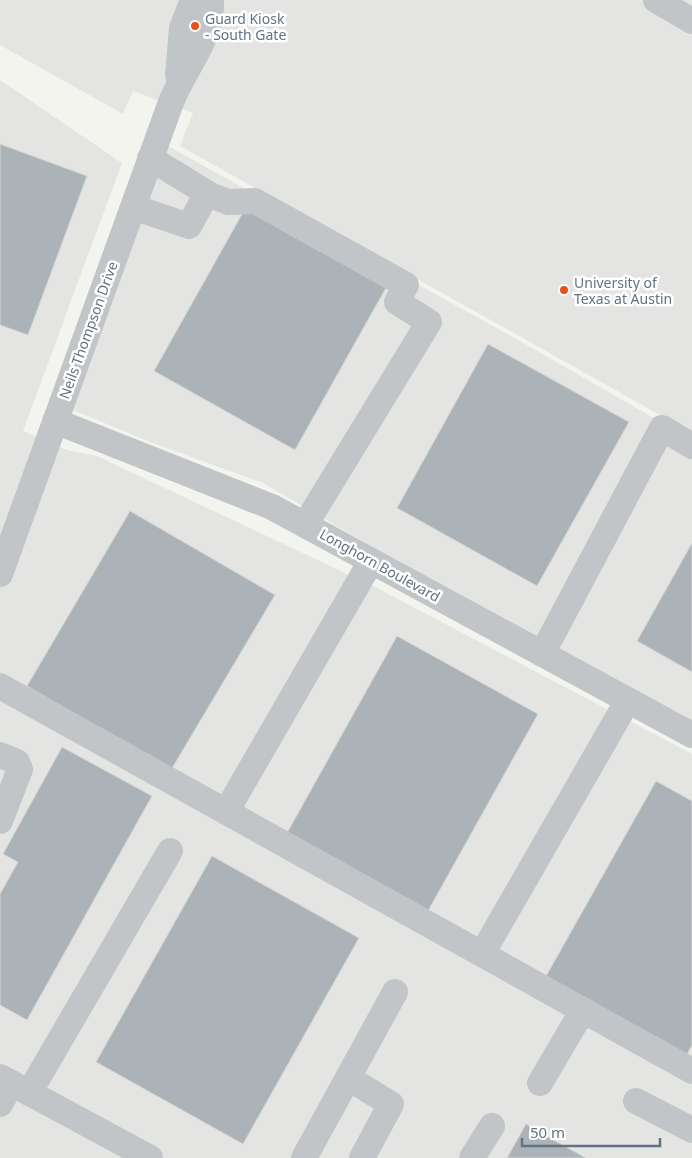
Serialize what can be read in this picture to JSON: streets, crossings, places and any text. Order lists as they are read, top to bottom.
{
  "streets": {
    "street": ["Neils Thompson Drive", "Longhorn Boulevard"]
  },
  "crossings": [
    ["Neils Thompson Drive", "Longhorn Boulevard"]
  ],
  "places": ["Guard Kiosk - South Gate", "University of Texas at Austin"],
  "scale_bar": "50 m"
}
